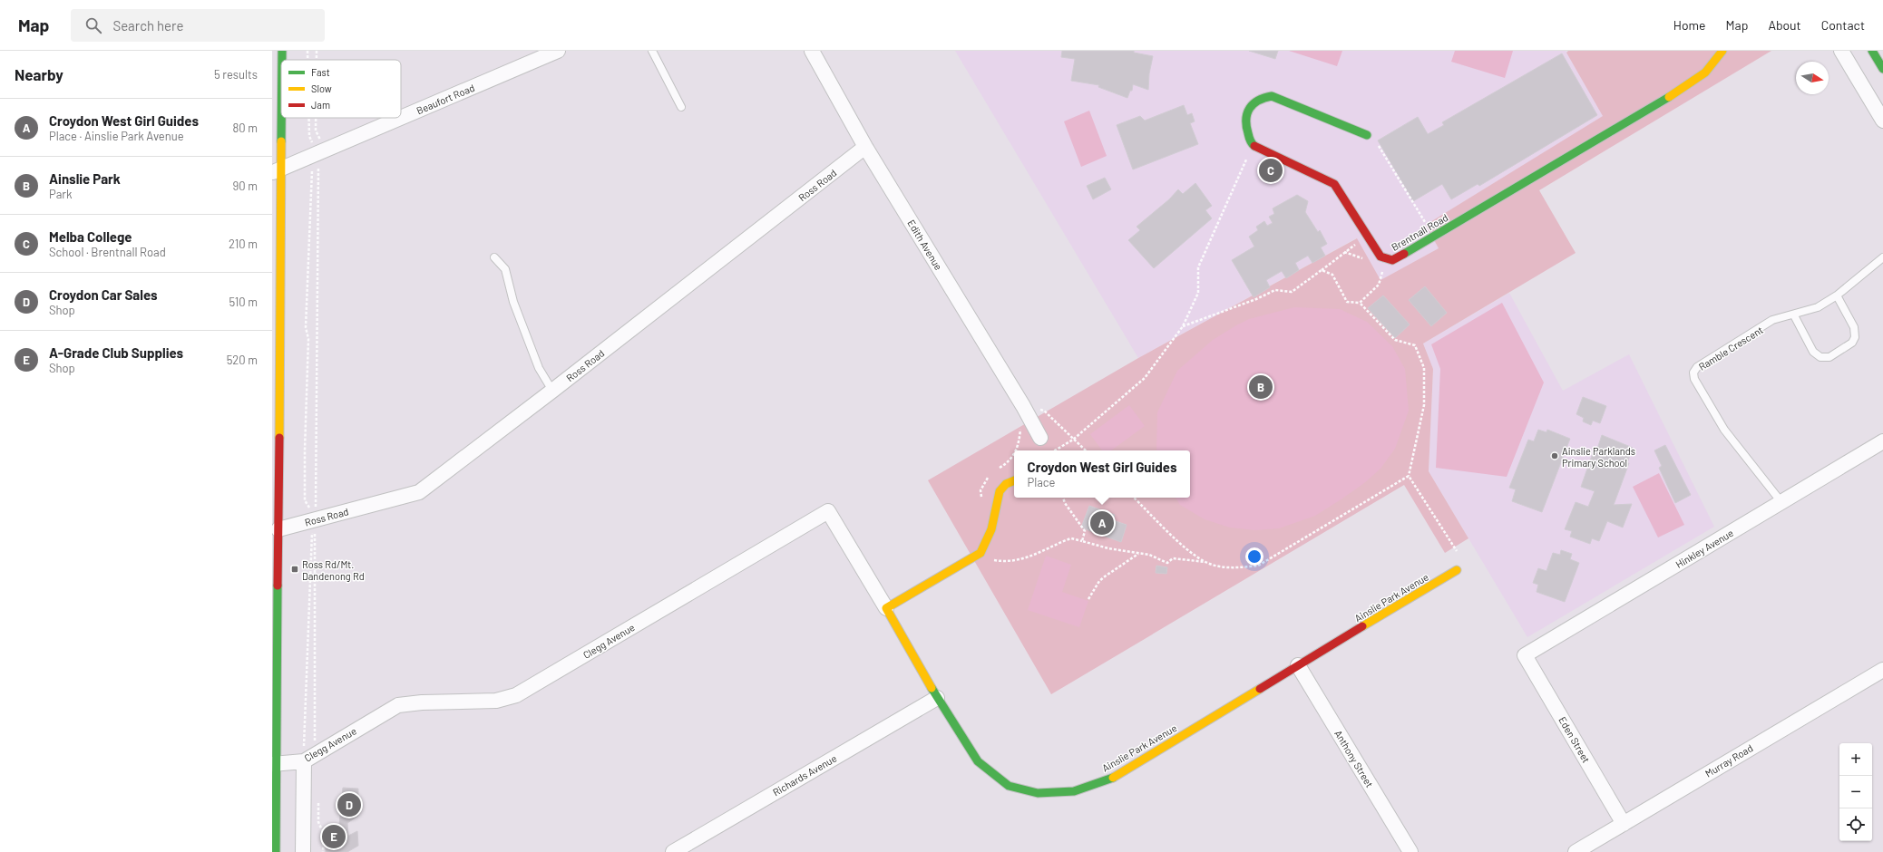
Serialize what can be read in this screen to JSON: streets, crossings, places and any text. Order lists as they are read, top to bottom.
{
  "streets": {
    "main road": ["Brentnall Road", "Ainslie Park Avenue"],
    "street": [
      "Beaufort Road",
      "Ross Road",
      "Edith Avenue",
      "Hinkley Avenue",
      "Clegg Avenue",
      "Eden Street",
      "Anthony Street",
      "Murray Road",
      "Richards Avenue"
    ],
    "lane": ["Ramble Crescent"]
  },
  "crossings": [
    ["Ross Road", "Edith Avenue"],
    ["Ramble Crescent", "Hinkley Avenue"],
    ["Hinkley Avenue", "Eden Street"],
    ["Ainslie Park Avenue", "Clegg Avenue"],
    ["Ainslie Park Avenue", "Anthony Street"],
    ["Ainslie Park Avenue", "Richards Avenue"],
    ["Eden Street", "Murray Road"]
  ],
  "places": {
    "other": ["Ainslie Parklands Primary School"],
    "transit": ["Ross Rd/Mt. Dandenong Rd"]
  },
  "legend": ["Fast", "Slow", "Jam"],
  "north": "right",
  "page": {
    "header": "Map",
    "search": "Search here",
    "nav": [
      "Home",
      "Map",
      "About",
      "Contact"
    ],
    "heading": ["Nearby", "5 results"],
    "list": [
      {
        "mark": "A",
        "name": "Croydon West Girl Guides",
        "note": "Place · Ainslie Park Avenue",
        "value": "80 m"
      },
      {
        "mark": "B",
        "name": "Ainslie Park",
        "note": "Park",
        "value": "90 m"
      },
      {
        "mark": "C",
        "name": "Melba College",
        "note": "School · Brentnall Road",
        "value": "210 m"
      },
      {
        "mark": "D",
        "name": "Croydon Car Sales",
        "note": "Shop",
        "value": "510 m"
      },
      {
        "mark": "E",
        "name": "A-Grade Club Supplies",
        "note": "Shop",
        "value": "520 m"
      }
    ],
    "pins": [
      "C",
      "B",
      "A",
      "D",
      "E"
    ],
    "popup": ["Croydon West Girl Guides", "Place"],
    "map_buttons": ["+", "−"]
  }
}
